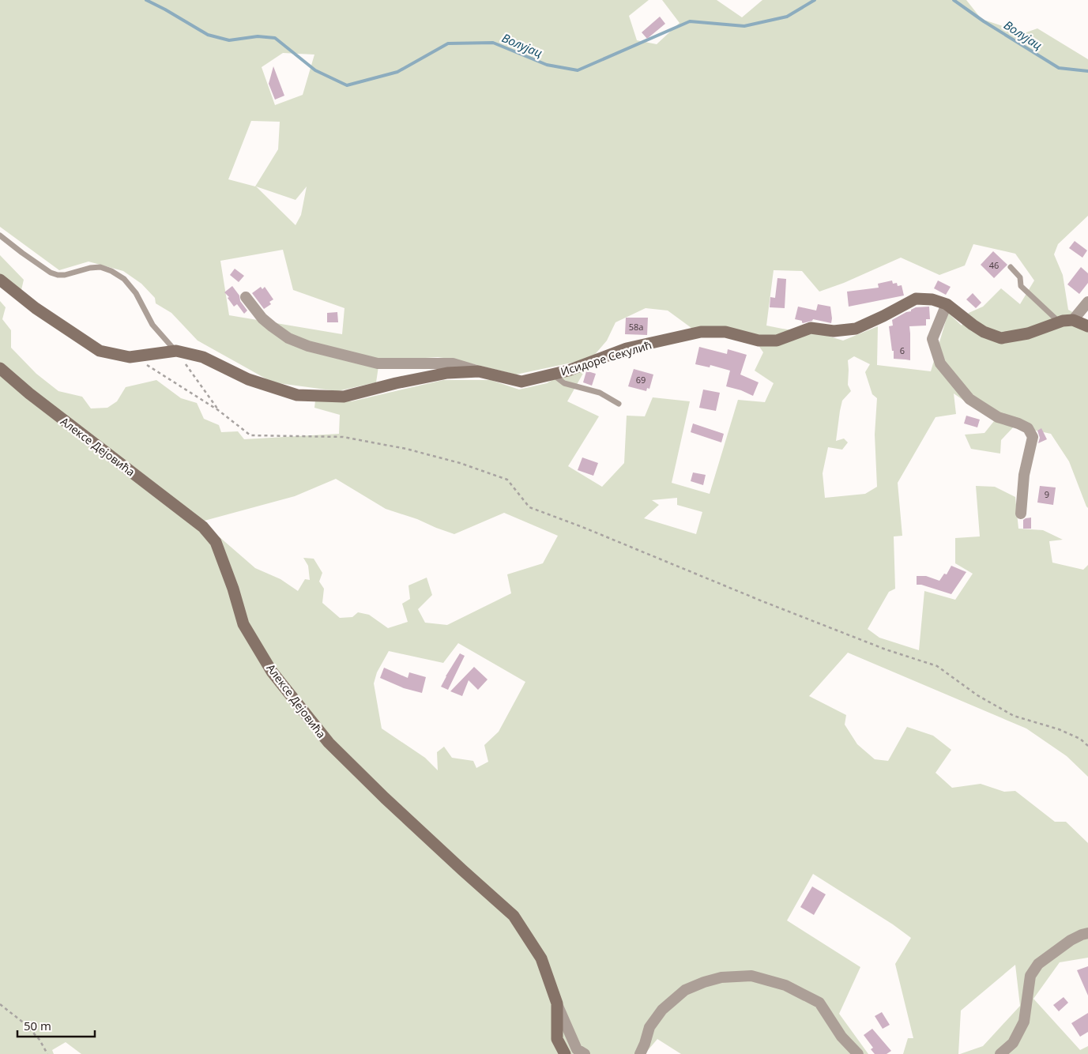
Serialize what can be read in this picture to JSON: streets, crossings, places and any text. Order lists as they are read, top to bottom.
{
  "streets": {
    "street": ["Исидоре Секулић", "Алексе Дејовића"]
  },
  "water": ["Волујац"],
  "house_numbers": [
    "46",
    "58a",
    "6",
    "69",
    "9"
  ],
  "scale_bar": "50 m"
}
